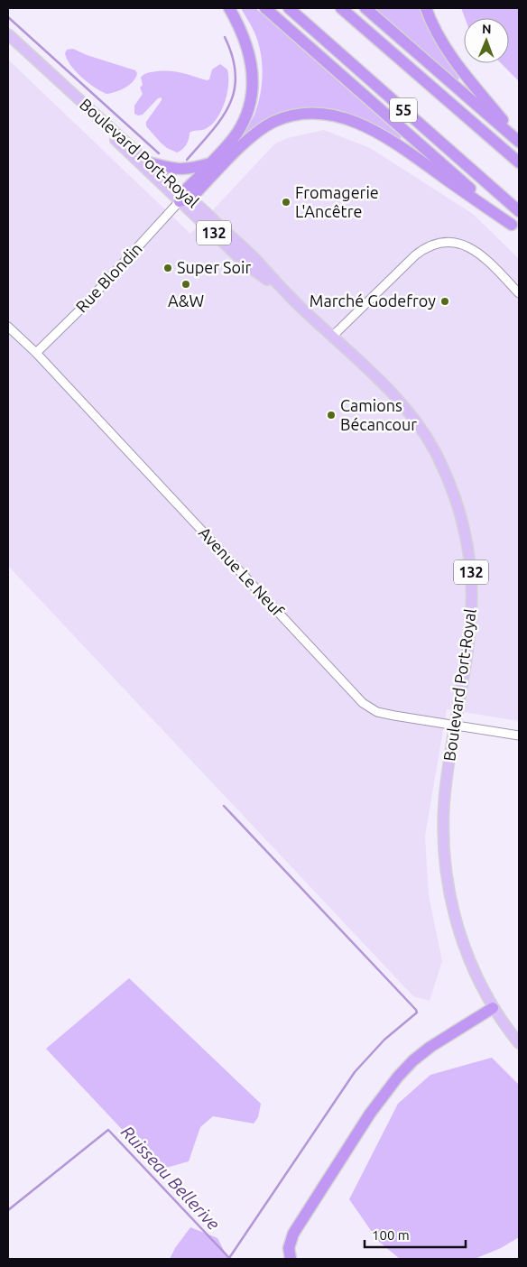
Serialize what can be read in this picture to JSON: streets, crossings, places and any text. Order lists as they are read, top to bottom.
{
  "streets": {
    "highway": ["55"],
    "main road": ["Boulevard Port-Royal", "132"],
    "street": ["Rue Blondin", "Avenue Le Neuf"]
  },
  "crossings": [
    ["Boulevard Port-Royal", "Rue Blondin"],
    ["Boulevard Port-Royal", "Avenue Le Neuf"],
    ["Rue Blondin", "Avenue Le Neuf"]
  ],
  "water": ["Ruisseau Bellerive"],
  "places": [
    "Fromagerie L'Ancêtre",
    "Super Soir",
    "A&W",
    "Marché Godefroy",
    "Camions Bécancour"
  ],
  "scale_bar": "100 m",
  "north": "top"
}
